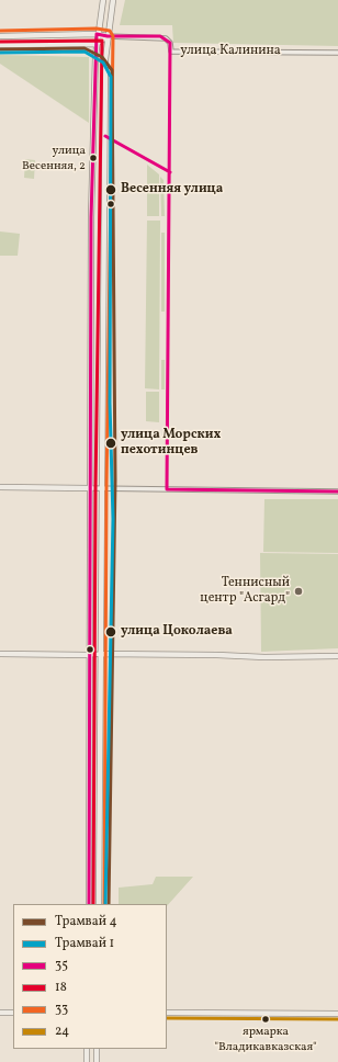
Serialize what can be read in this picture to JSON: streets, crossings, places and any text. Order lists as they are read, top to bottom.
{
  "streets": {
    "street": ["улица Калинина"]
  },
  "places": [
    "улица Весенняя, 2",
    "Весенняя улица",
    "улица Морских пехотинцев",
    "Теннисный центр \"Асгард\"",
    "улица Цоколаева",
    "ярмарка \"Владикавказская\""
  ],
  "lines": [
    "transit line 33",
    "transit line 35",
    "transit line 18",
    "tram line 4",
    "tram line 1",
    "transit line 24"
  ],
  "legend": [
    "Трамвай 4",
    "Трамвай 1",
    "35",
    "18",
    "33",
    "24"
  ]
}
